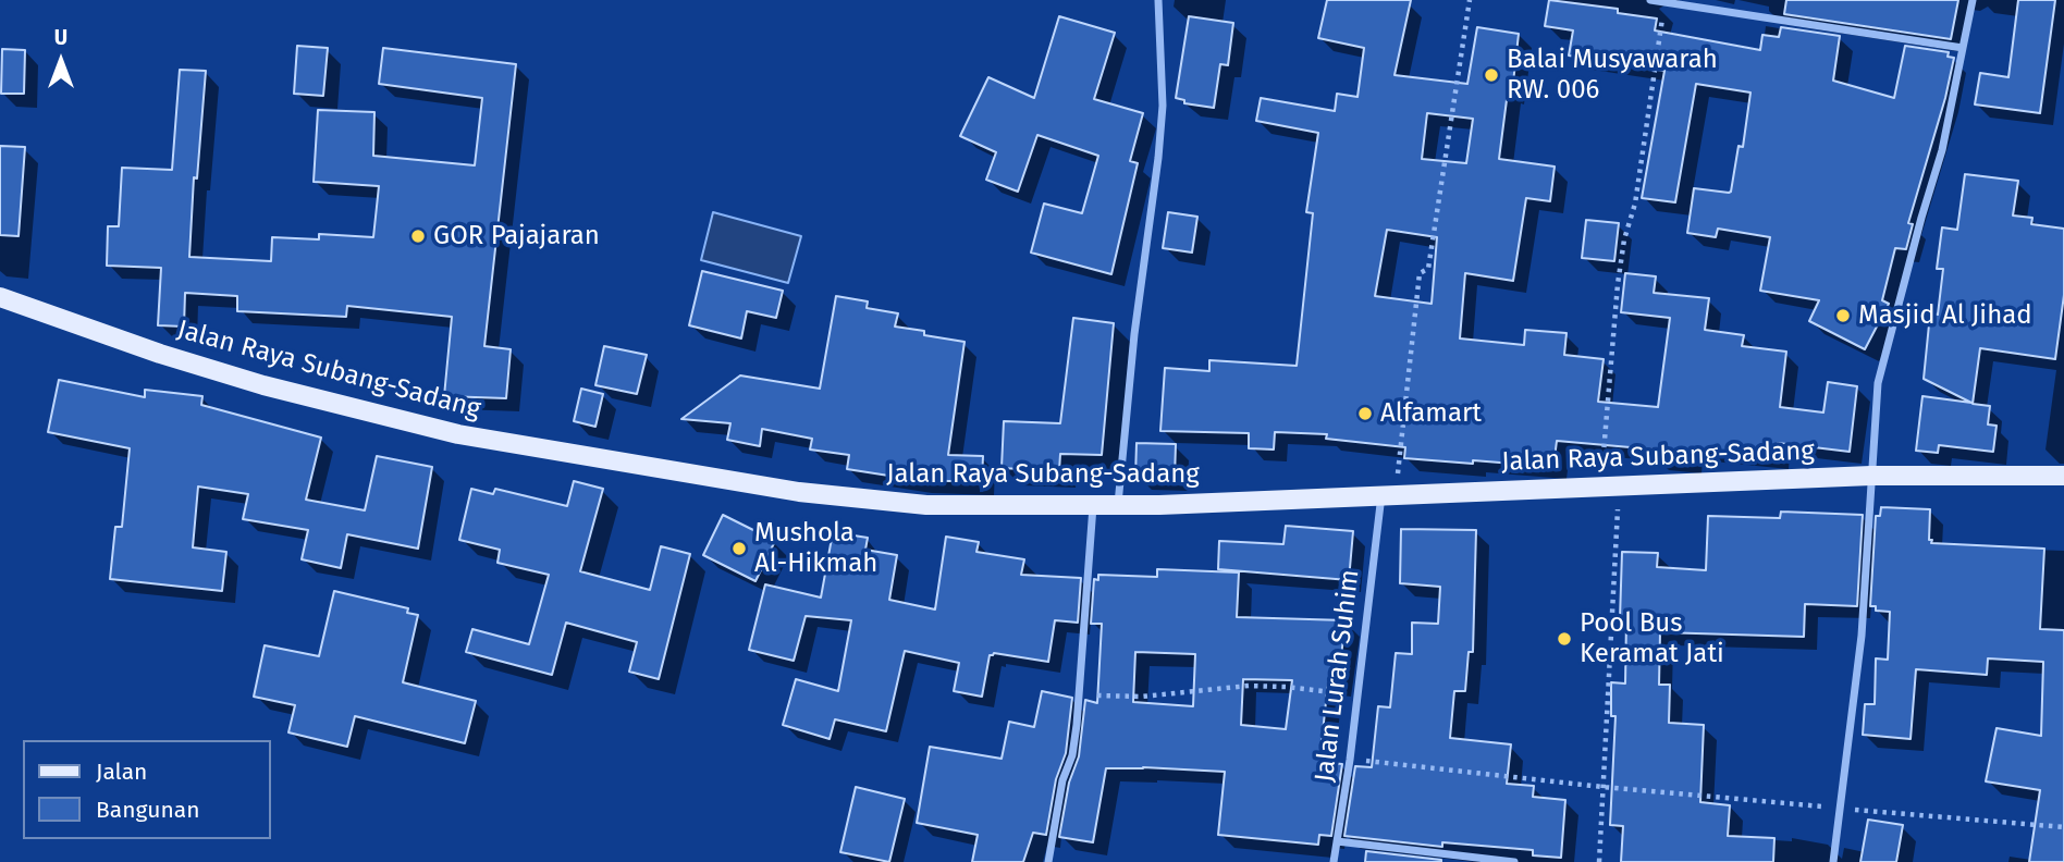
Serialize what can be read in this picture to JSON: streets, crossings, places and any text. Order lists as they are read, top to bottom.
{
  "streets": {
    "main road": ["Jalan Raya Subang-Sadang"],
    "street": ["Jalan Lurah Suhim"]
  },
  "crossings": [
    ["Jalan Raya Subang-Sadang", "Jalan Lurah Suhim"]
  ],
  "places": [
    "Balai Musyawarah RW. 006",
    "GOR Pajajaran",
    "Masjid Al Jihad",
    "Alfamart",
    "Mushola Al-Hikmah",
    "Pool Bus Keramat Jati"
  ],
  "legend": ["Jalan", "Bangunan"],
  "north": "top"
}
